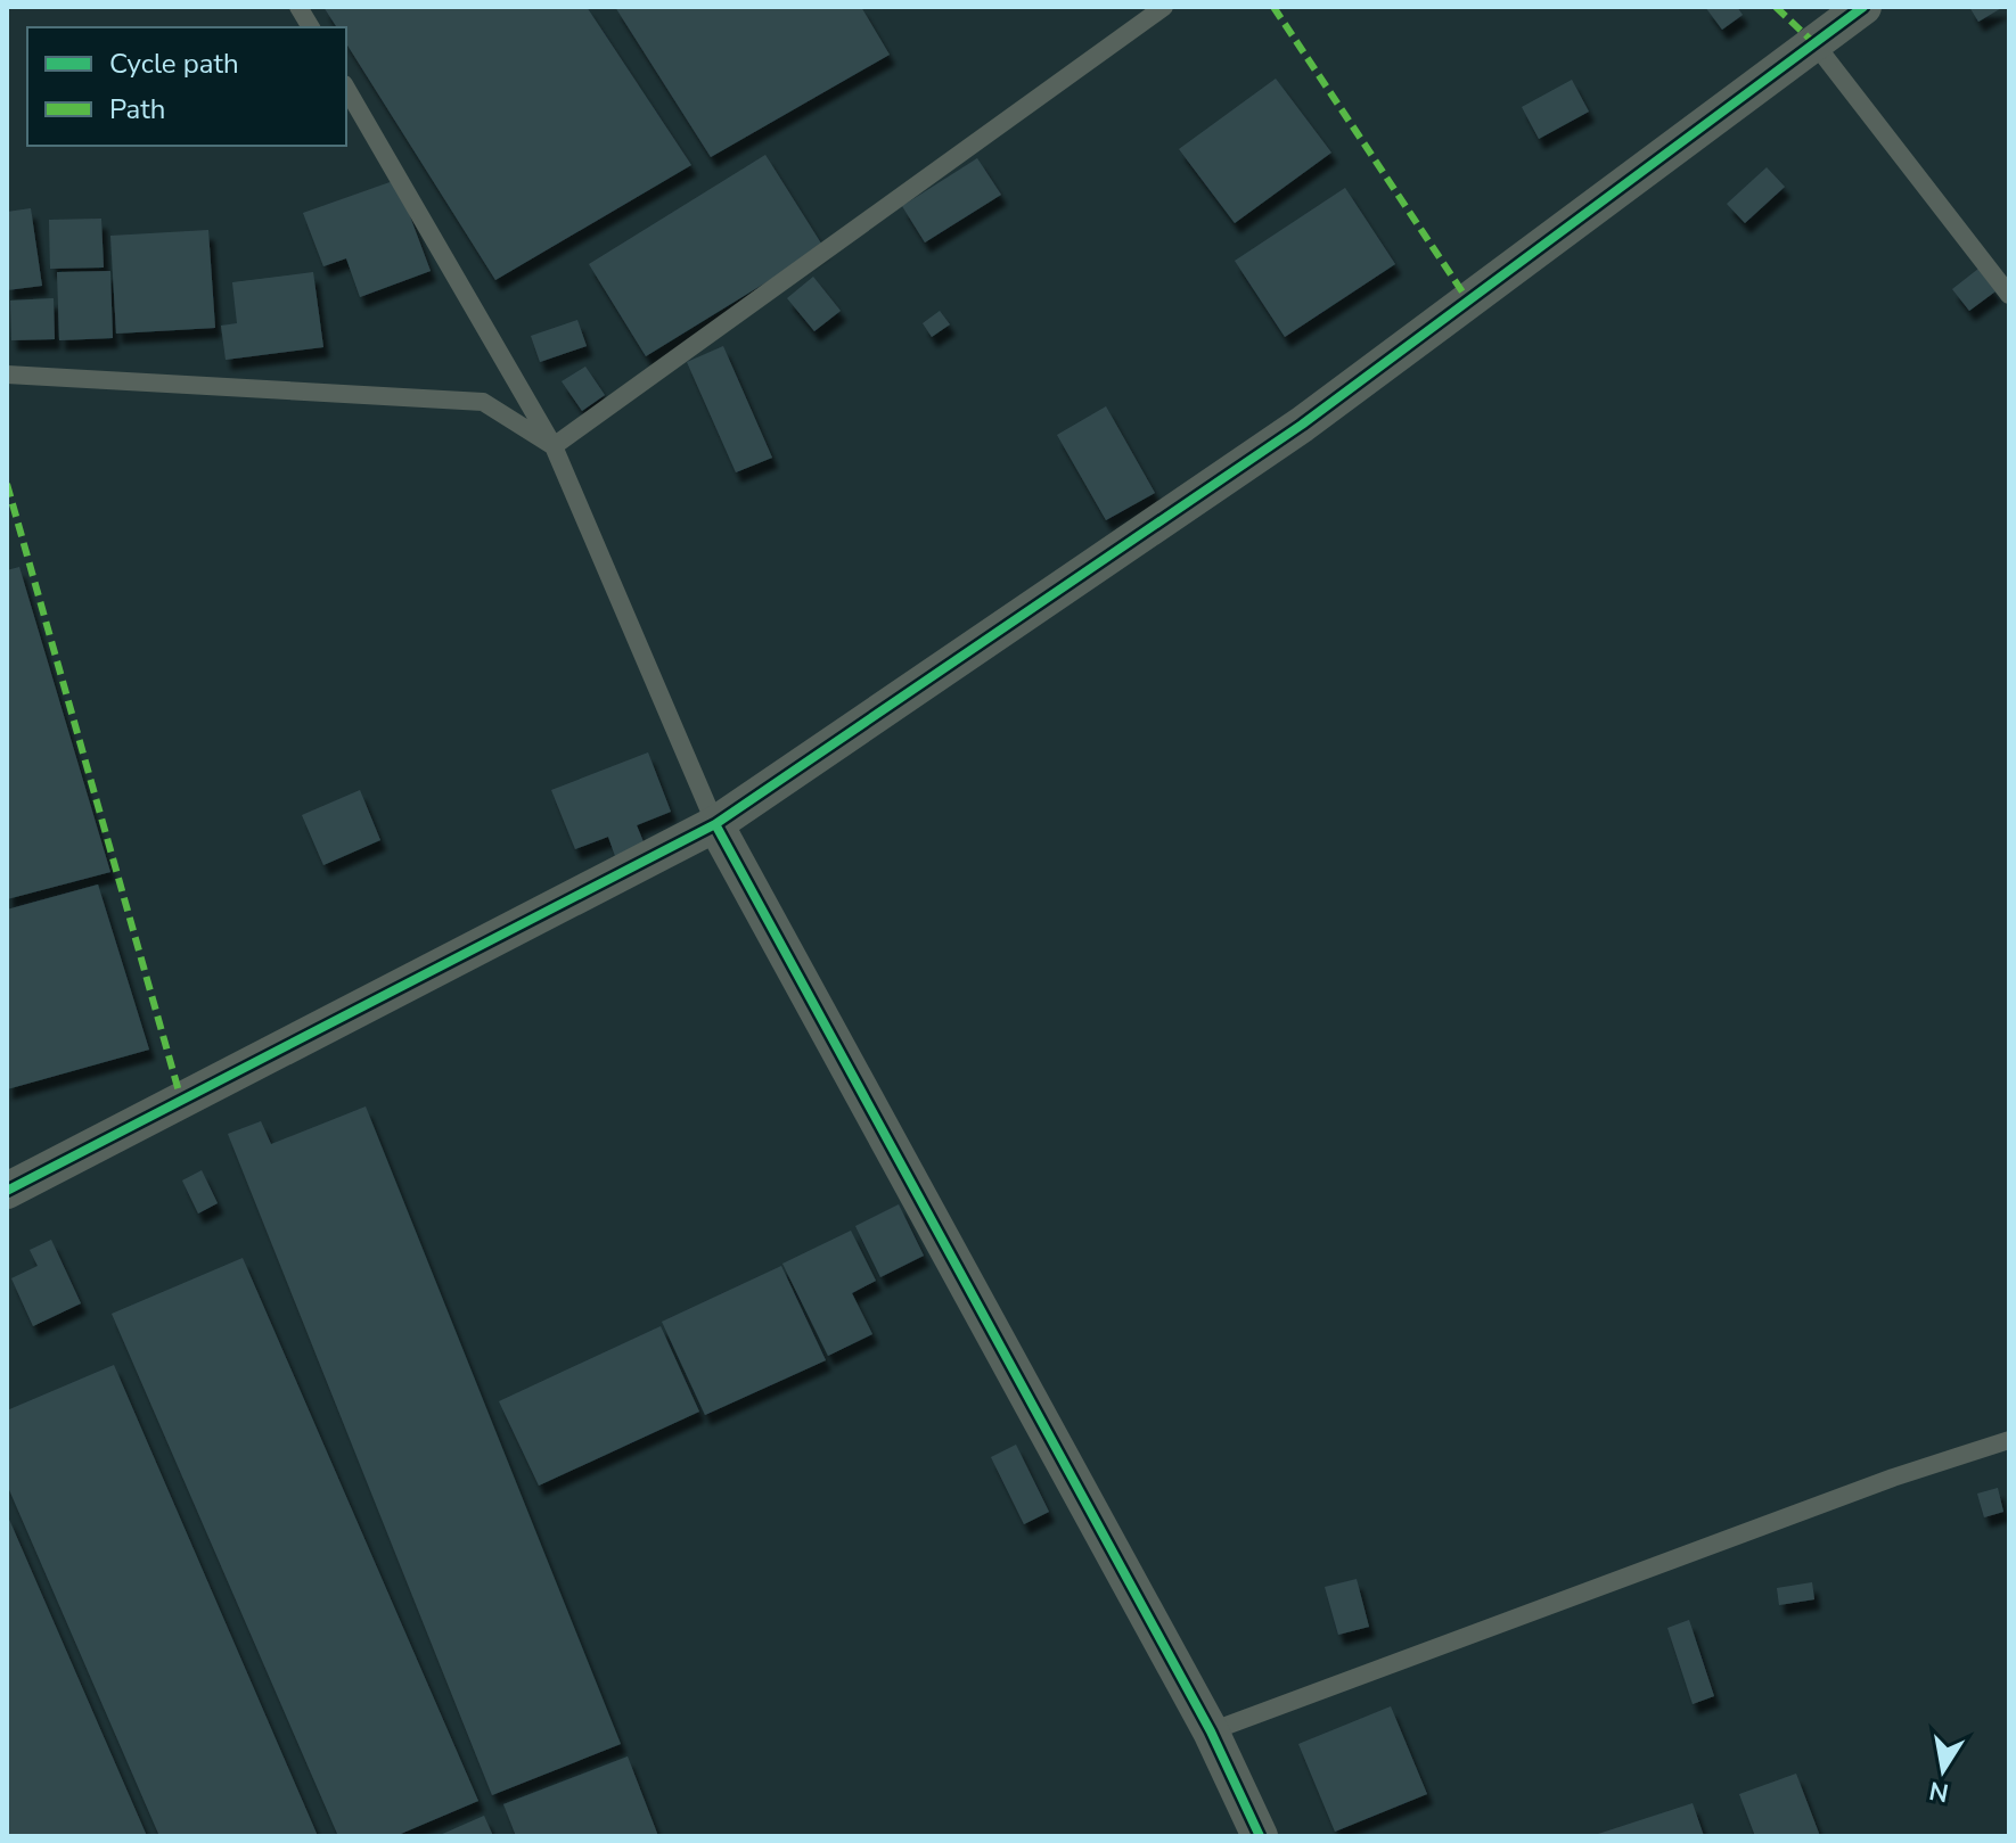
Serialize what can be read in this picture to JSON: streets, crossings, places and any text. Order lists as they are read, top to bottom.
{
  "legend": ["Cycle path", "Path"],
  "north": "bottom"
}
